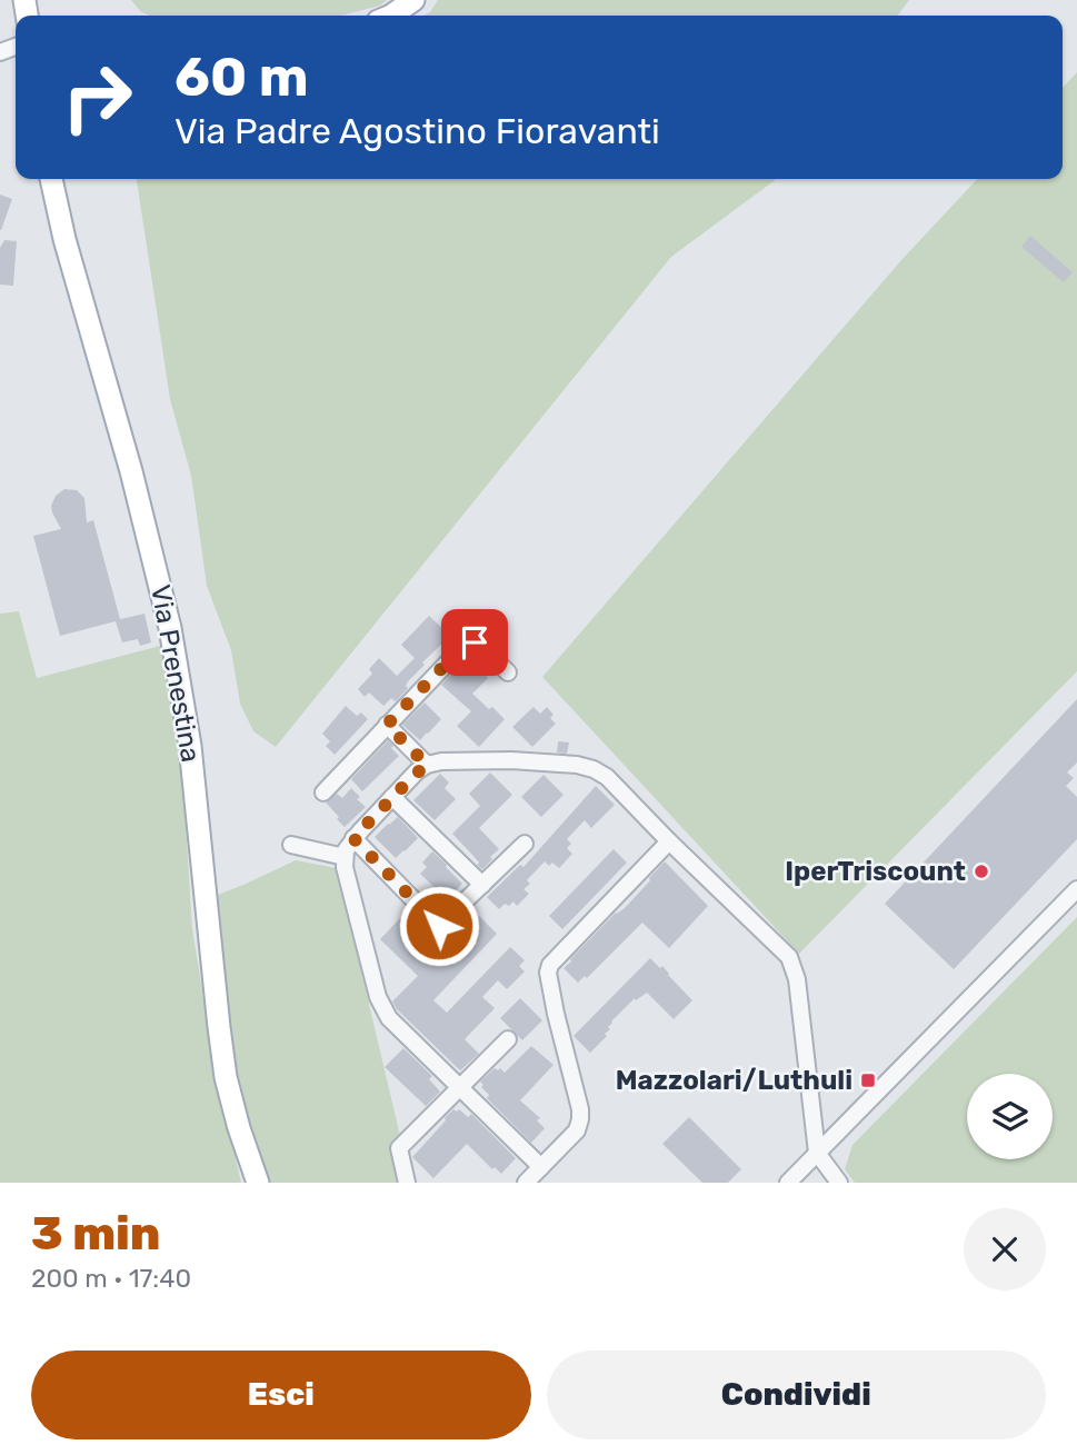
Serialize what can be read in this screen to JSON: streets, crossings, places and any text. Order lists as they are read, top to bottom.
{
  "streets": {
    "main road": ["Via Prenestina"]
  },
  "places": {
    "other": ["IperTriscount"],
    "transit": ["Mazzolari/Luthuli"]
  },
  "page": {
    "turn": ["60 m", "Via Padre Agostino Fioravanti"],
    "heading": ["3 min", "200 m · 17:40"],
    "buttons": ["Esci", "Condividi"]
  }
}
